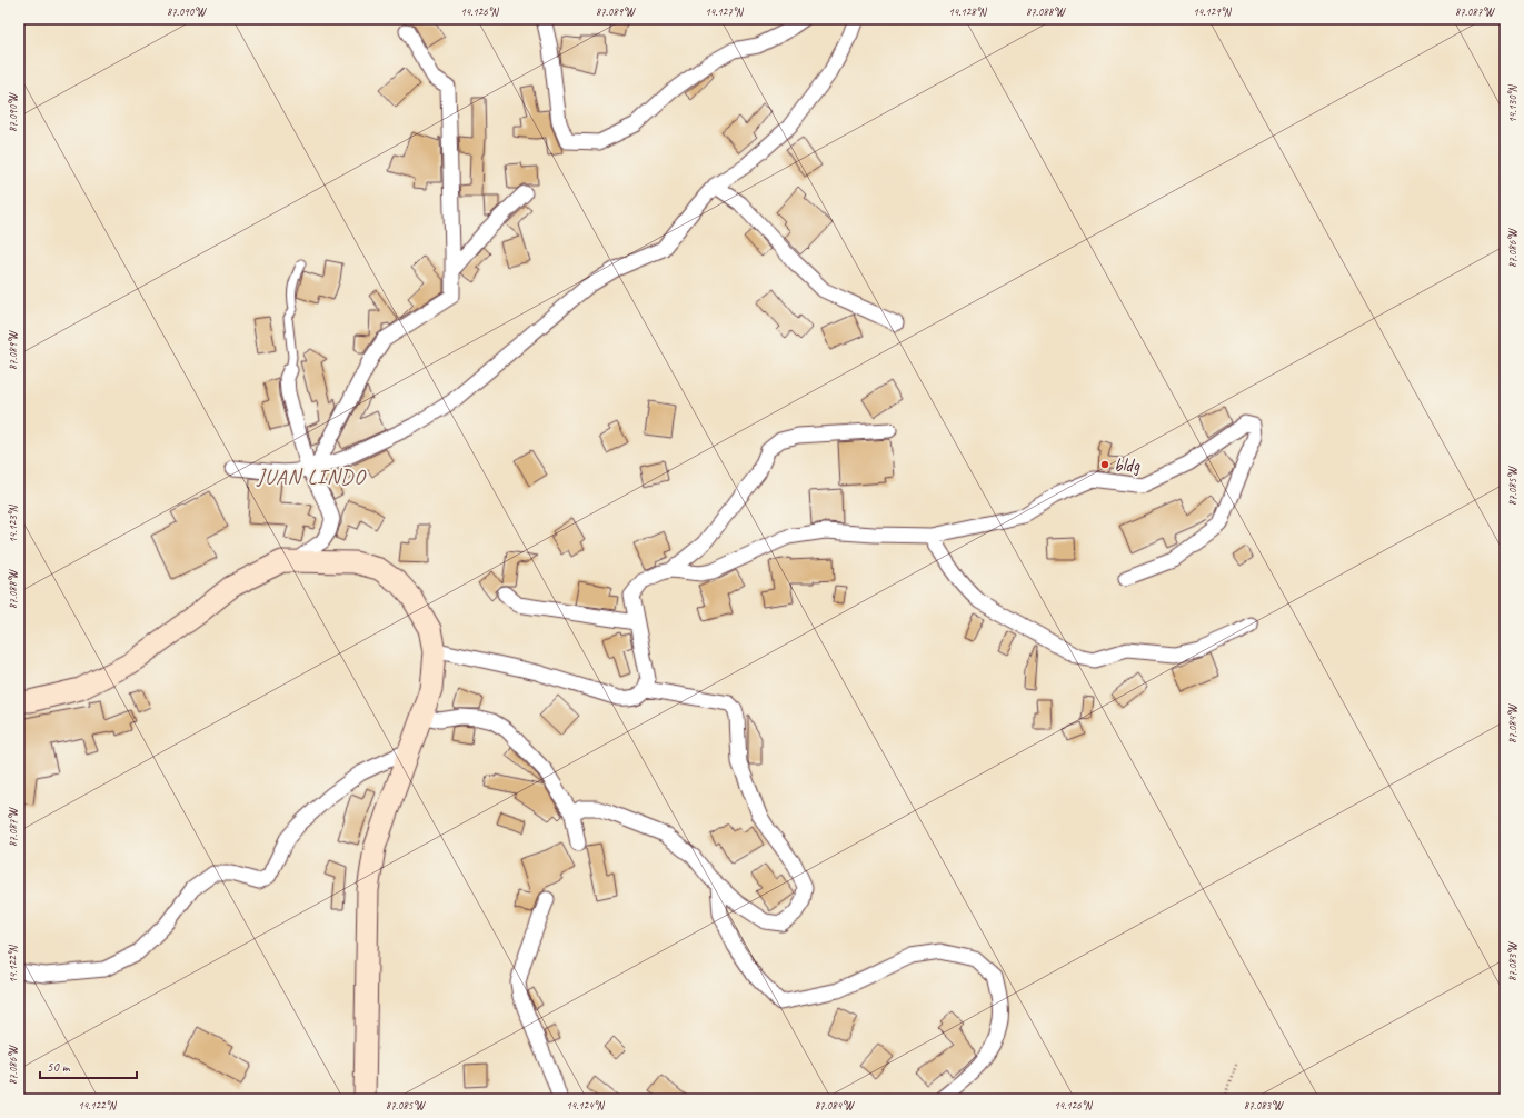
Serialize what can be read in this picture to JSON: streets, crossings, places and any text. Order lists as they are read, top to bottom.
{
  "districts": ["JUAN LINDO"],
  "places": ["bldg"],
  "scale_bar": "50 m",
  "coordinates": [
    "87.090°W",
    "14.126°N",
    "87.089°W",
    "14.127°N",
    "14.128°N",
    "87.088°W",
    "14.129°N",
    "87.087°W",
    "14.130°N",
    "87.086°W",
    "87.085°W",
    "14.123°N",
    "87.084°W",
    "87.083°W",
    "14.122°N",
    "14.124°N"
  ]
}
